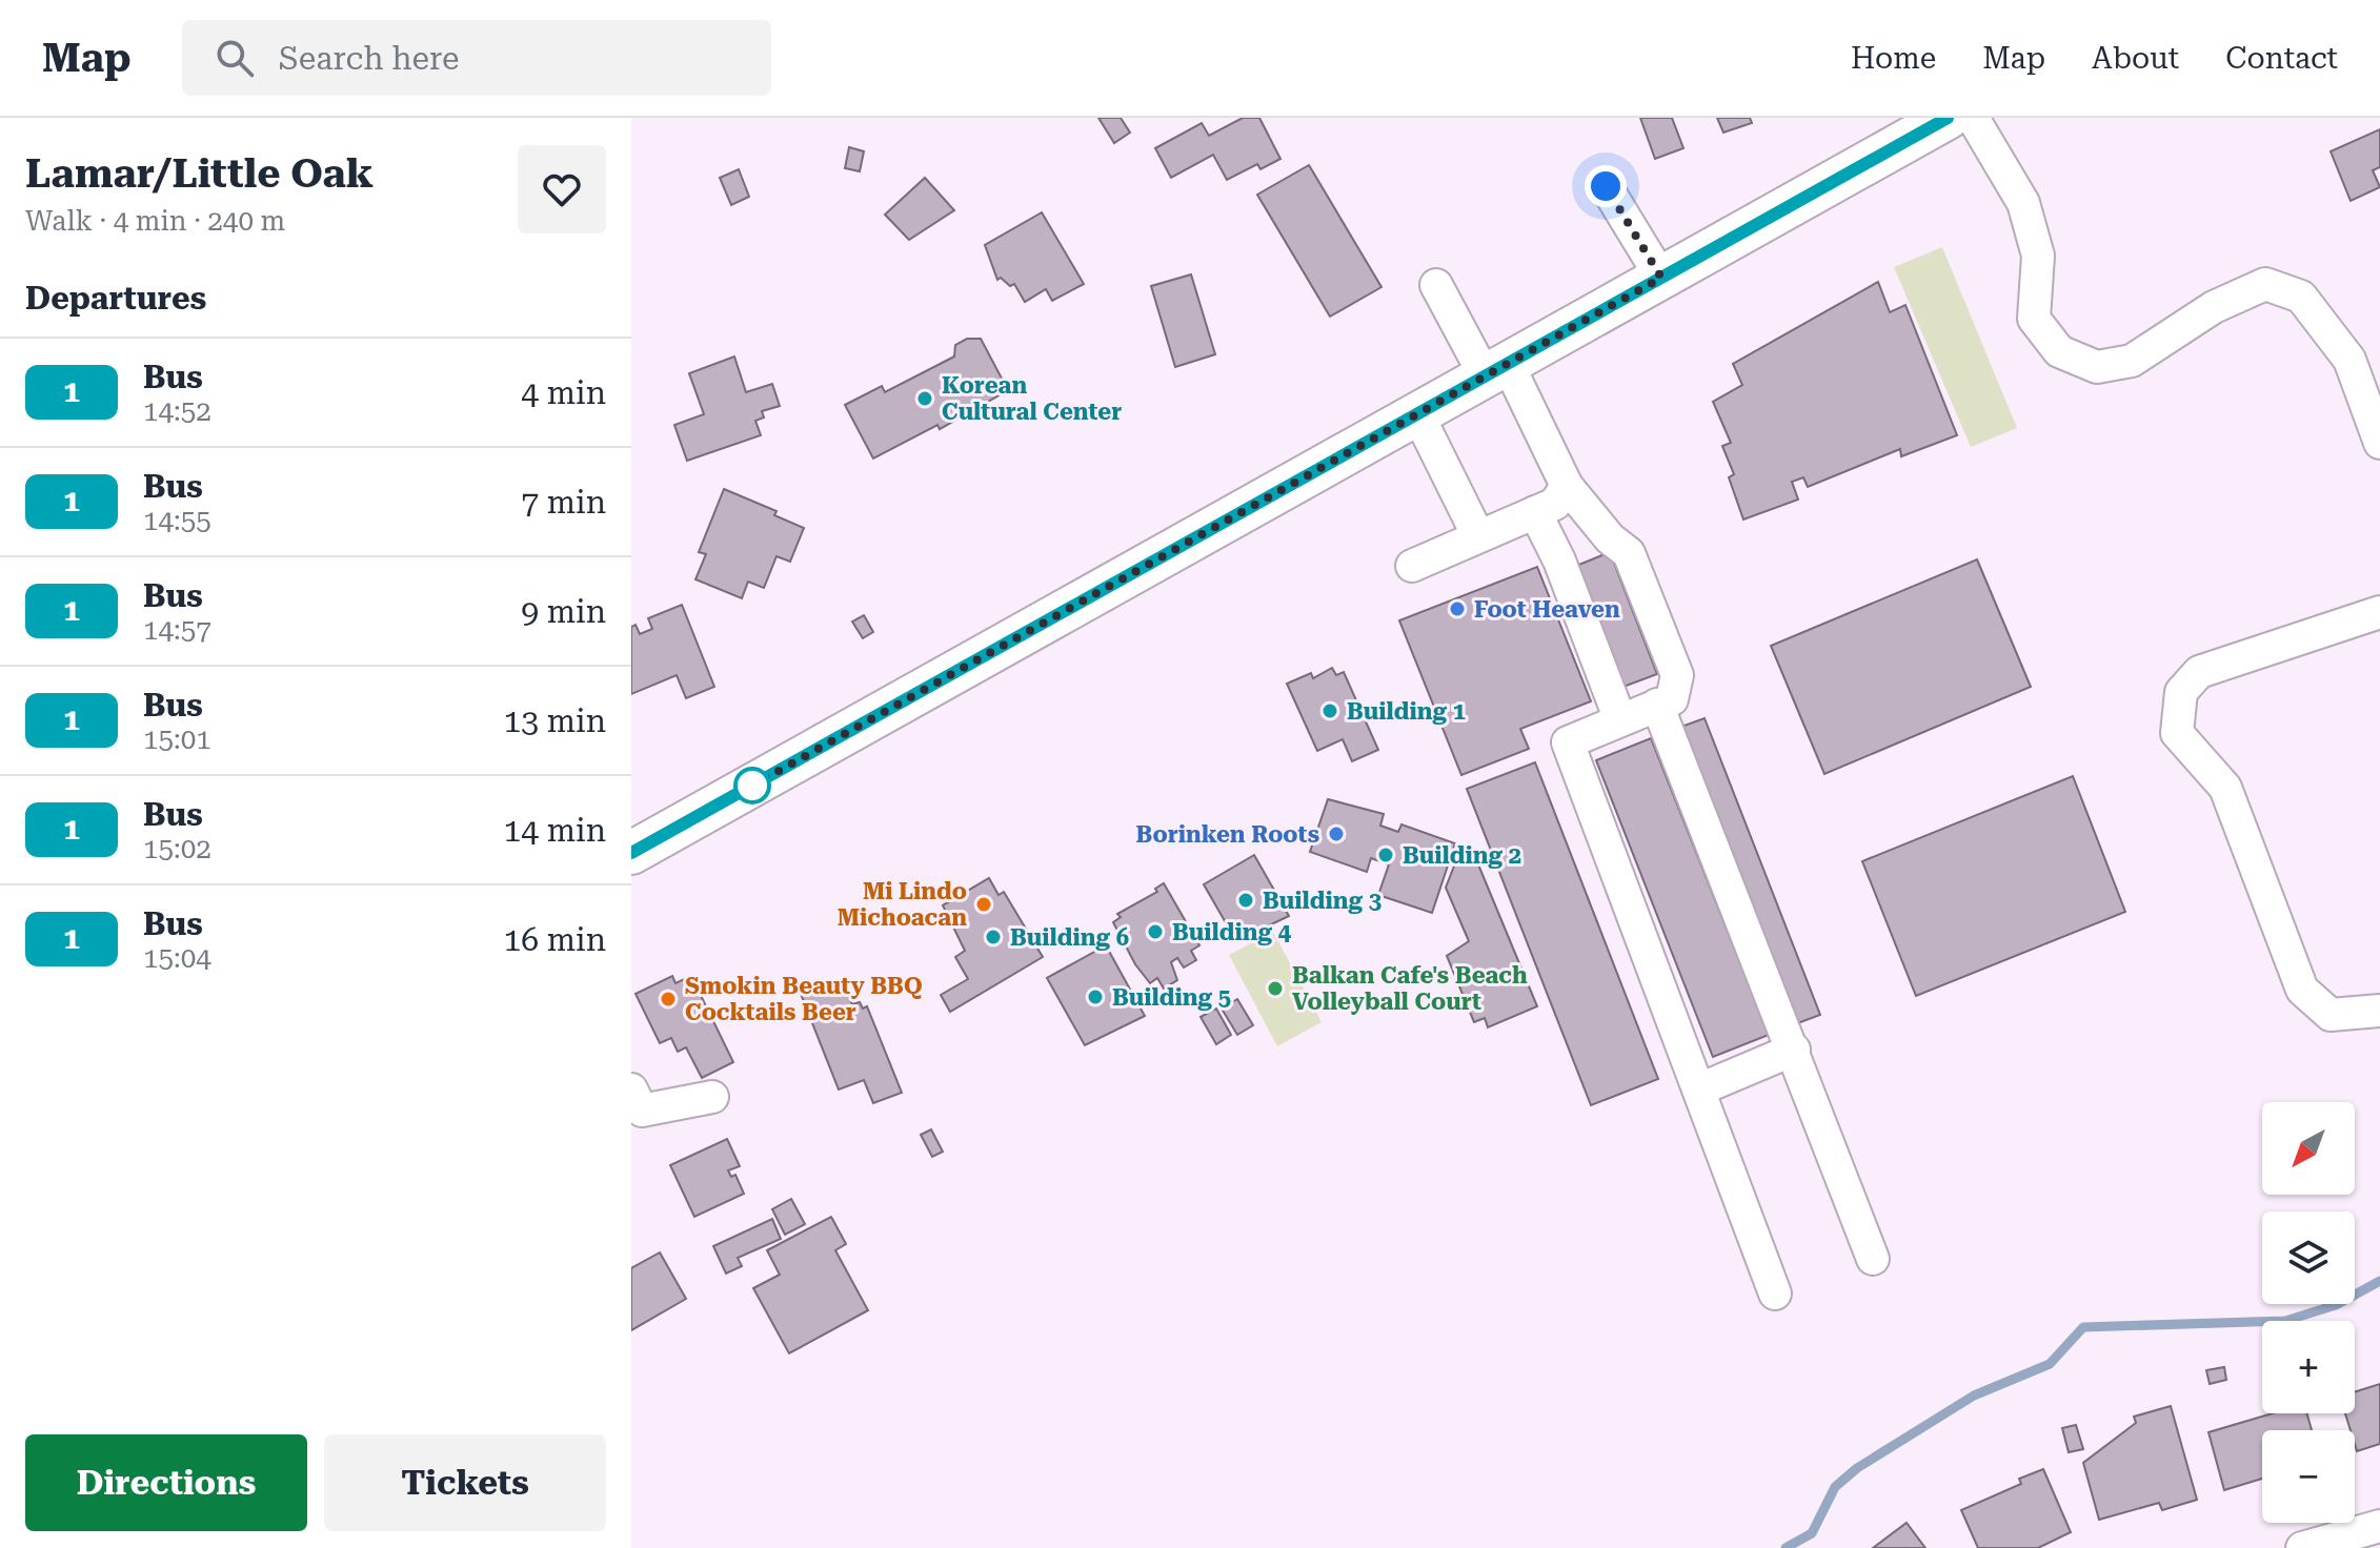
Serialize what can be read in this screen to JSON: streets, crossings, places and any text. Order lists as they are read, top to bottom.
{
  "places": [
    "Korean Cultural Center",
    "Foot Heaven",
    "Building 1",
    "Borinken Roots",
    "Building 2",
    "Building 3",
    "Mi Lindo Michoacan",
    "Building 4",
    "Building 6",
    "Balkan Cafe's Beach Volleyball Court",
    "Building 5",
    "Smokin Beauty BBQ Cocktails Beer"
  ],
  "lines": ["bus line 1"],
  "north": "bottom left",
  "page": {
    "header": "Map",
    "search": "Search here",
    "nav": [
      "Home",
      "Map",
      "About",
      "Contact"
    ],
    "heading": [
      ["Lamar/Little Oak", "Walk · 4 min · 240 m"],
      "Departures"
    ],
    "list": [
      {
        "mark": "1",
        "name": "Bus",
        "note": "14:52",
        "value": "4 min"
      },
      {
        "mark": "1",
        "name": "Bus",
        "note": "14:55",
        "value": "7 min"
      },
      {
        "mark": "1",
        "name": "Bus",
        "note": "14:57",
        "value": "9 min"
      },
      {
        "mark": "1",
        "name": "Bus",
        "note": "15:01",
        "value": "13 min"
      },
      {
        "mark": "1",
        "name": "Bus",
        "note": "15:02",
        "value": "14 min"
      },
      {
        "mark": "1",
        "name": "Bus",
        "note": "15:04",
        "value": "16 min"
      }
    ],
    "map_buttons": ["+", "−"],
    "buttons": ["Directions", "Tickets"]
  }
}
